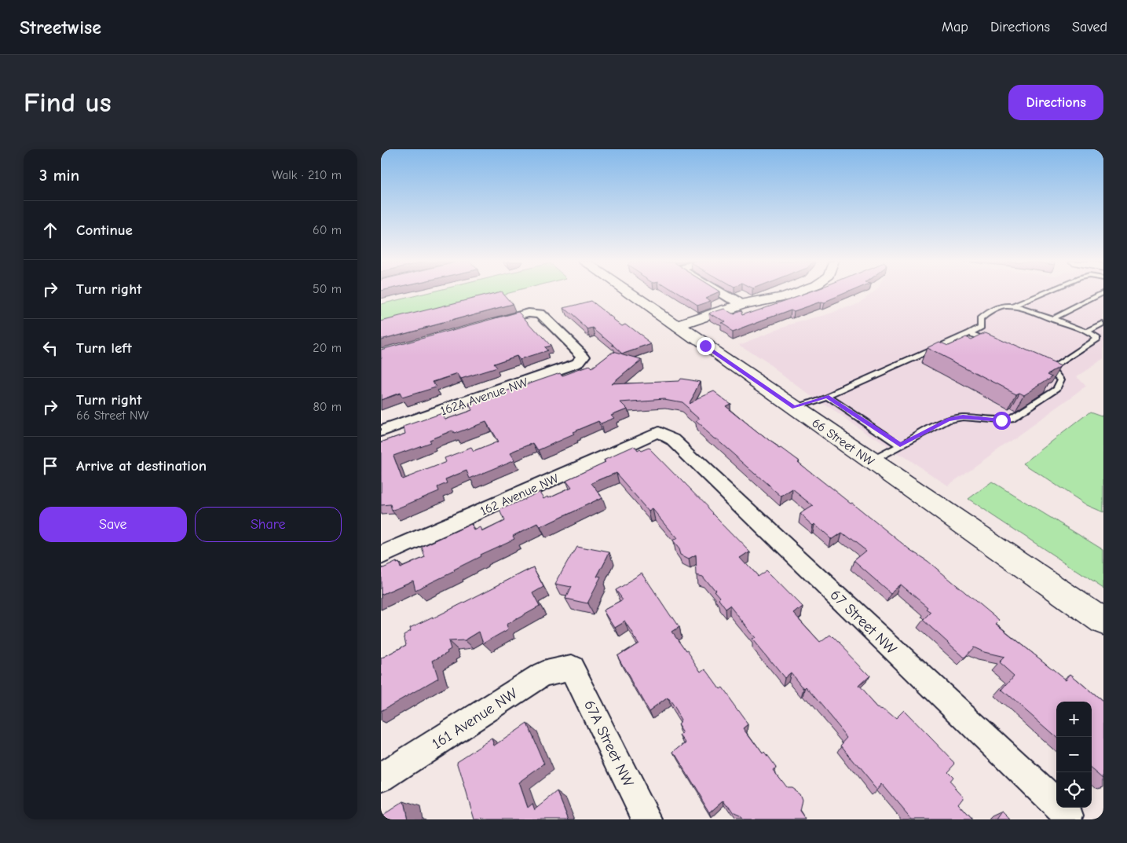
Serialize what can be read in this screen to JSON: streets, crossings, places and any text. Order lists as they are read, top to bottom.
{
  "streets": {
    "main road": ["66 Street NW"],
    "street": [
      "162A Avenue NW",
      "162 Avenue NW",
      "67 Street NW",
      "161 Avenue NW",
      "67A Street NW"
    ]
  },
  "crossings": [
    ["162 Avenue NW", "67 Street NW"],
    ["161 Avenue NW", "67A Street NW"]
  ],
  "page": {
    "header": "Streetwise",
    "nav": ["Map", "Directions", "Saved"],
    "buttons": [
      "Directions",
      ["Save", "Share"]
    ],
    "title": "Find us",
    "heading": ["3 min", "Walk · 210 m"],
    "list": [
      ["Continue", "60 m"],
      ["Turn right", "50 m"],
      ["Turn left", "20 m"],
      ["Turn right", "66 Street NW", "80 m"],
      "Arrive at destination"
    ],
    "map_buttons": ["+", "−"]
  }
}
